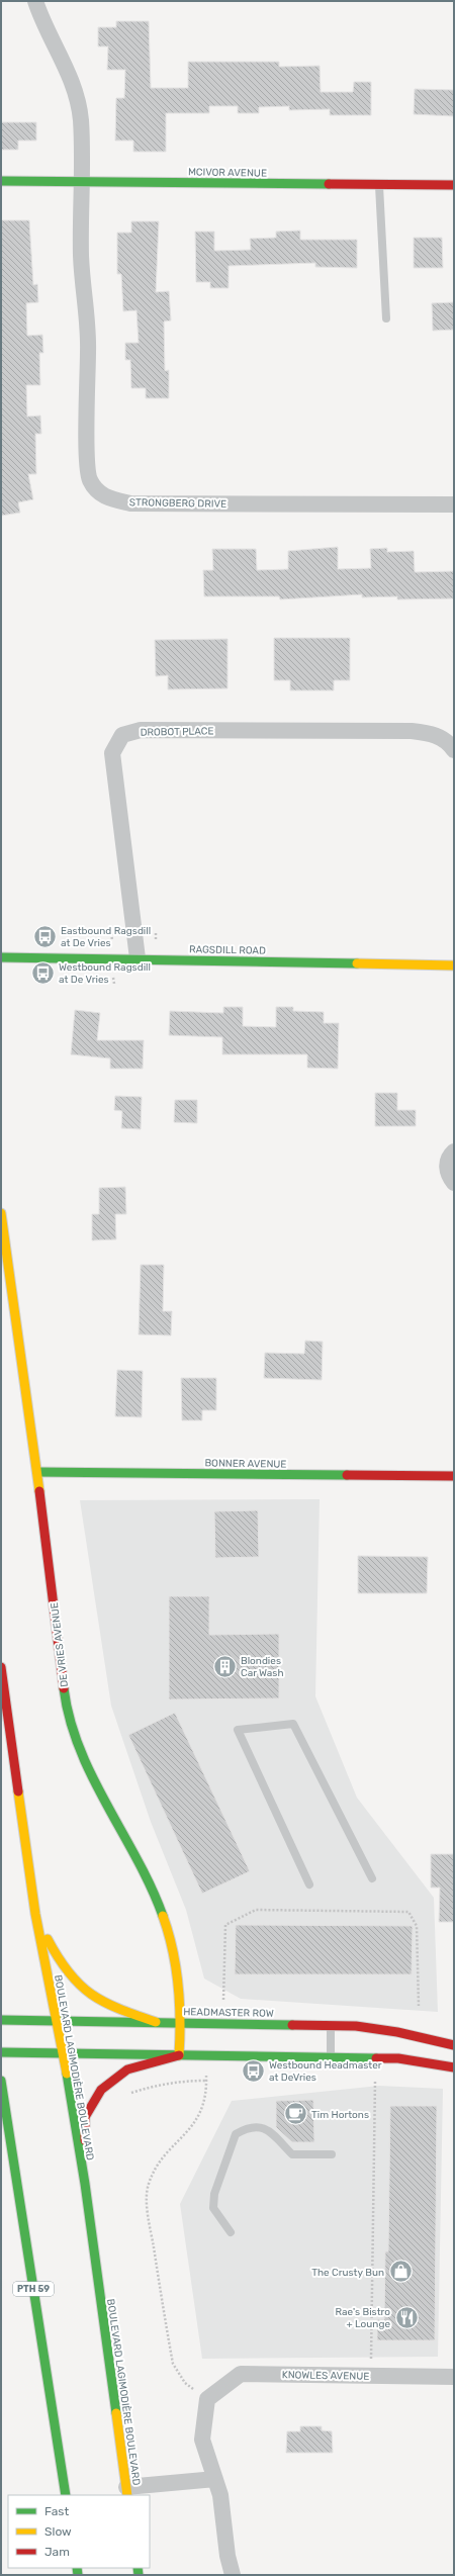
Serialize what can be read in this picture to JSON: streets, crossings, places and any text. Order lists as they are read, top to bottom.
{
  "streets": {
    "street": [
      "MCIVOR AVENUE",
      "STRONGBERG DRIVE",
      "DROBOT PLACE",
      "RAGSDILL ROAD",
      "BONNER AVENUE",
      "DE VRIES AVENUE",
      "HEADMASTER ROW",
      "BOULEVARD LAGIMODIÈRE BOULEVARD",
      "PTH 59",
      "KNOWLES AVENUE"
    ]
  },
  "crossings": [
    ["MCIVOR AVENUE", "STRONGBERG DRIVE"],
    ["DROBOT PLACE", "RAGSDILL ROAD"],
    ["BONNER AVENUE", "DE VRIES AVENUE"],
    ["DE VRIES AVENUE", "HEADMASTER ROW"],
    ["HEADMASTER ROW", "BOULEVARD LAGIMODIÈRE BOULEVARD"]
  ],
  "places": {
    "bus stop": ["Eastbound Ragsdill at De Vries", "Westbound Ragsdill at De Vries", "Westbound Headmaster at DeVries"],
    "building": ["Blondies Car Wash"],
    "cafe": ["Tim Hortons"],
    "shop": ["The Crusty Bun"],
    "restaurant": ["Rae's Bistro + Lounge"]
  },
  "legend": ["Fast", "Slow", "Jam"]
}
